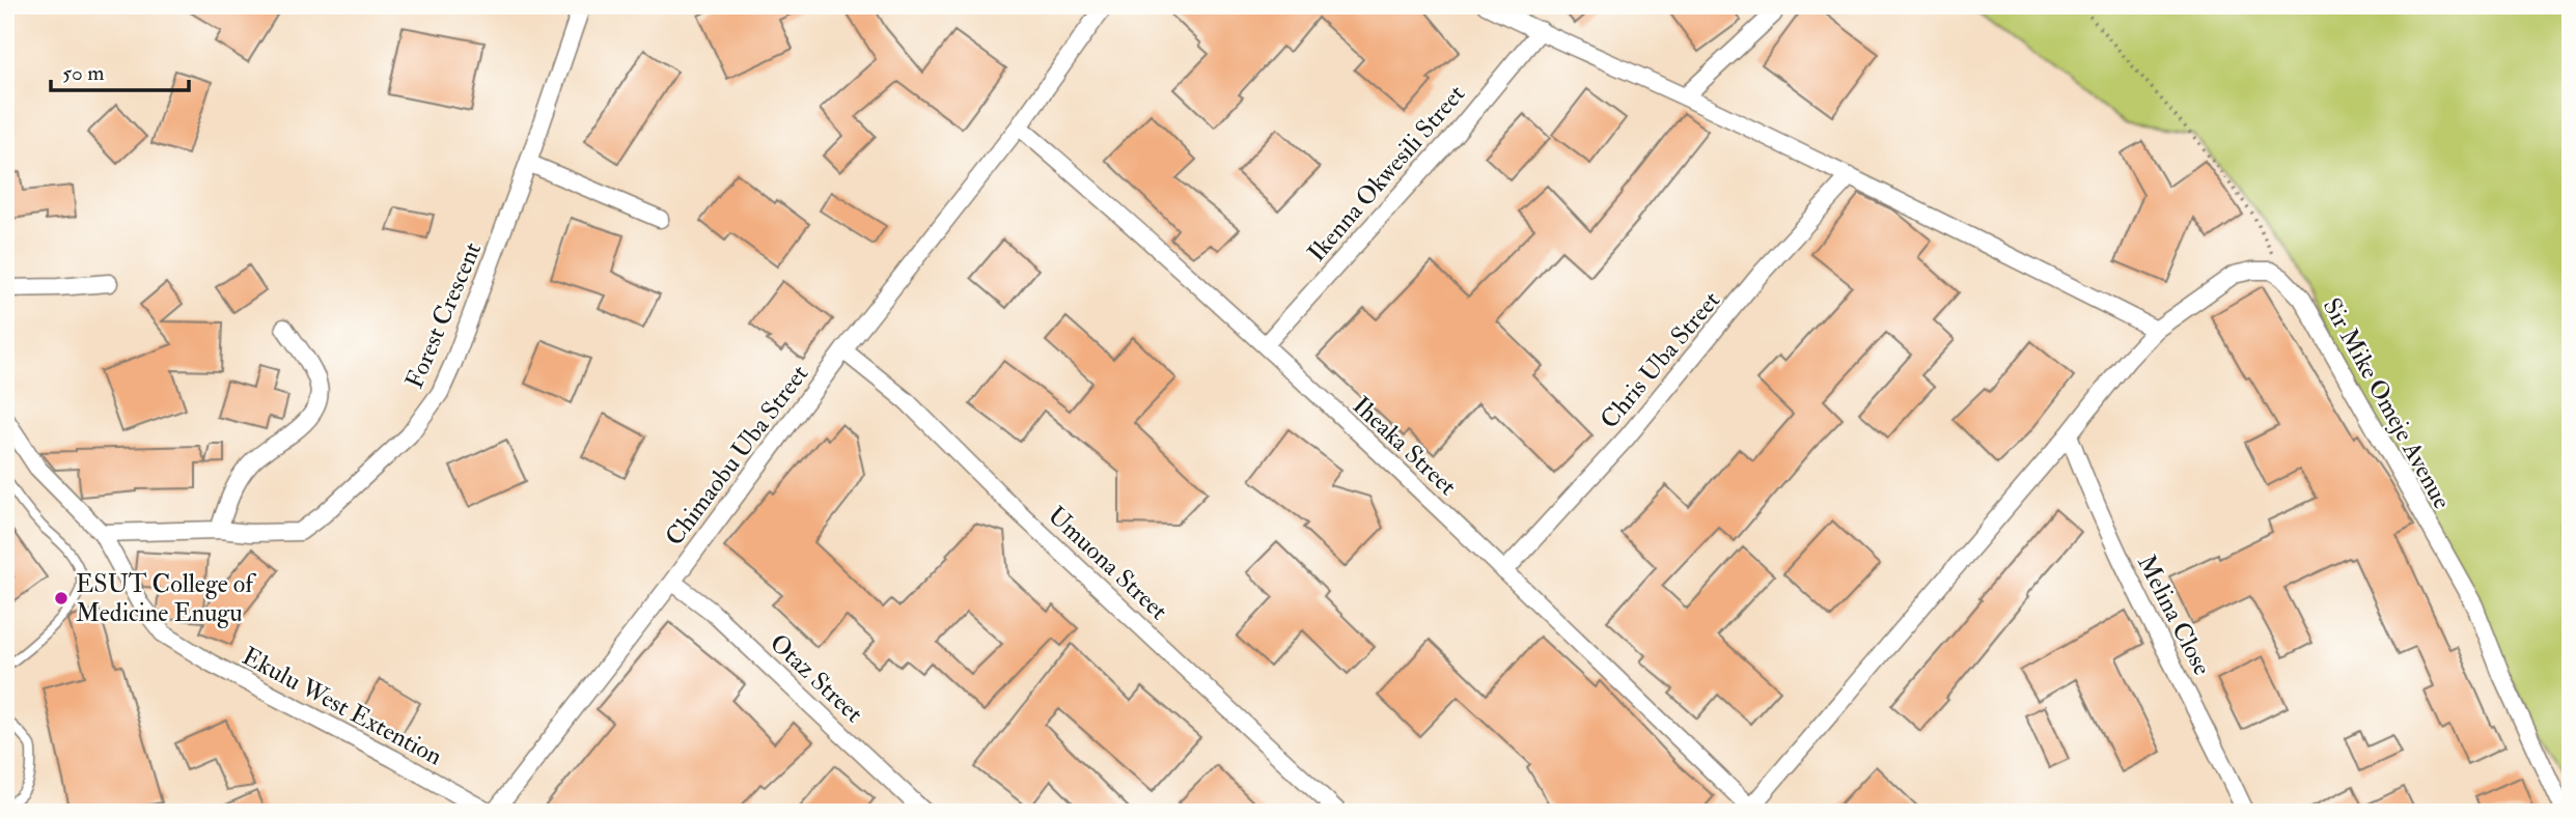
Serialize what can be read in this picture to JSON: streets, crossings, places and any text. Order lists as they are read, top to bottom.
{
  "streets": {
    "street": [
      "Ikenna Okwesili Street",
      "Forest Crescent",
      "Chris Uba Street",
      "Sir Mike Omeje Avenue",
      "Iheaka Street",
      "Chimaobu Uba Street",
      "Umuona Street",
      "Melina Close",
      "Otaz Street",
      "Ekulu West Extention"
    ]
  },
  "crossings": [
    ["Ikenna Okwesili Street", "Iheaka Street"],
    ["Forest Crescent", "Ekulu West Extention"],
    ["Chris Uba Street", "Iheaka Street"],
    ["Iheaka Street", "Chimaobu Uba Street"],
    ["Chimaobu Uba Street", "Umuona Street"],
    ["Chimaobu Uba Street", "Otaz Street"],
    ["Chimaobu Uba Street", "Ekulu West Extention"]
  ],
  "places": ["ESUT College of Medicine Enugu"],
  "scale_bar": "50 m"
}
